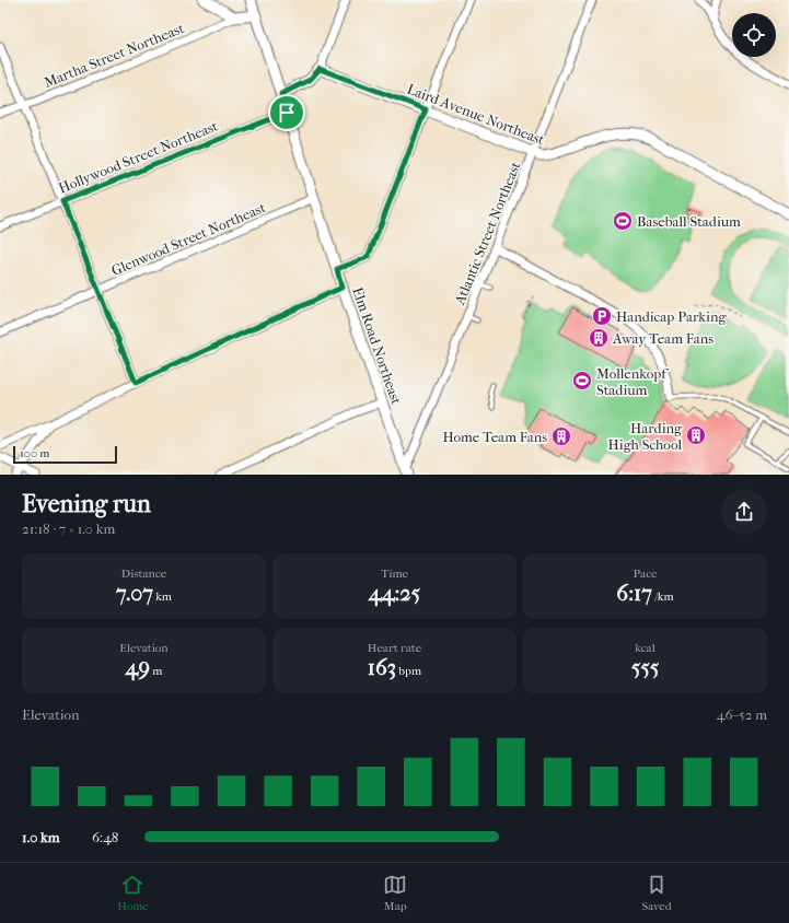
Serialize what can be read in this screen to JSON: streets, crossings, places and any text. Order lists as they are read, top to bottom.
{
  "streets": {
    "street": [
      "Martha Street Northeast",
      "Laird Avenue Northeast",
      "Hollywood Street Northeast",
      "Atlantic Street Northeast",
      "Glenwood Street Northeast",
      "Elm Road Northeast"
    ]
  },
  "crossings": [
    ["Laird Avenue Northeast", "Atlantic Street Northeast"],
    ["Hollywood Street Northeast", "Elm Road Northeast"],
    ["Atlantic Street Northeast", "Elm Road Northeast"],
    ["Glenwood Street Northeast", "Elm Road Northeast"]
  ],
  "places": {
    "sports": ["Baseball Stadium", "Mollenkopf Stadium"],
    "parking": ["Handicap Parking"],
    "building": ["Away Team Fans", "Harding High School", "Home Team Fans"]
  },
  "scale_bar": "100 m",
  "page": {
    "scale": "100 m",
    "heading": ["Evening run", "21:18 · 7 × 1.0 km"],
    "stats": [
      ["Distance", "7.07 km"],
      ["Time", "44:25"],
      ["Pace", "6:17 /km"],
      ["Elevation", "49 m"],
      ["Heart rate", "163 bpm"],
      ["kcal", "555"]
    ],
    "chart": ["Elevation", "46–52 m"],
    "list": [
      {
        "name": "1.0 km",
        "note": "6:48"
      }
    ],
    "tabs": ["Home", "Map", "Saved"]
  }
}
